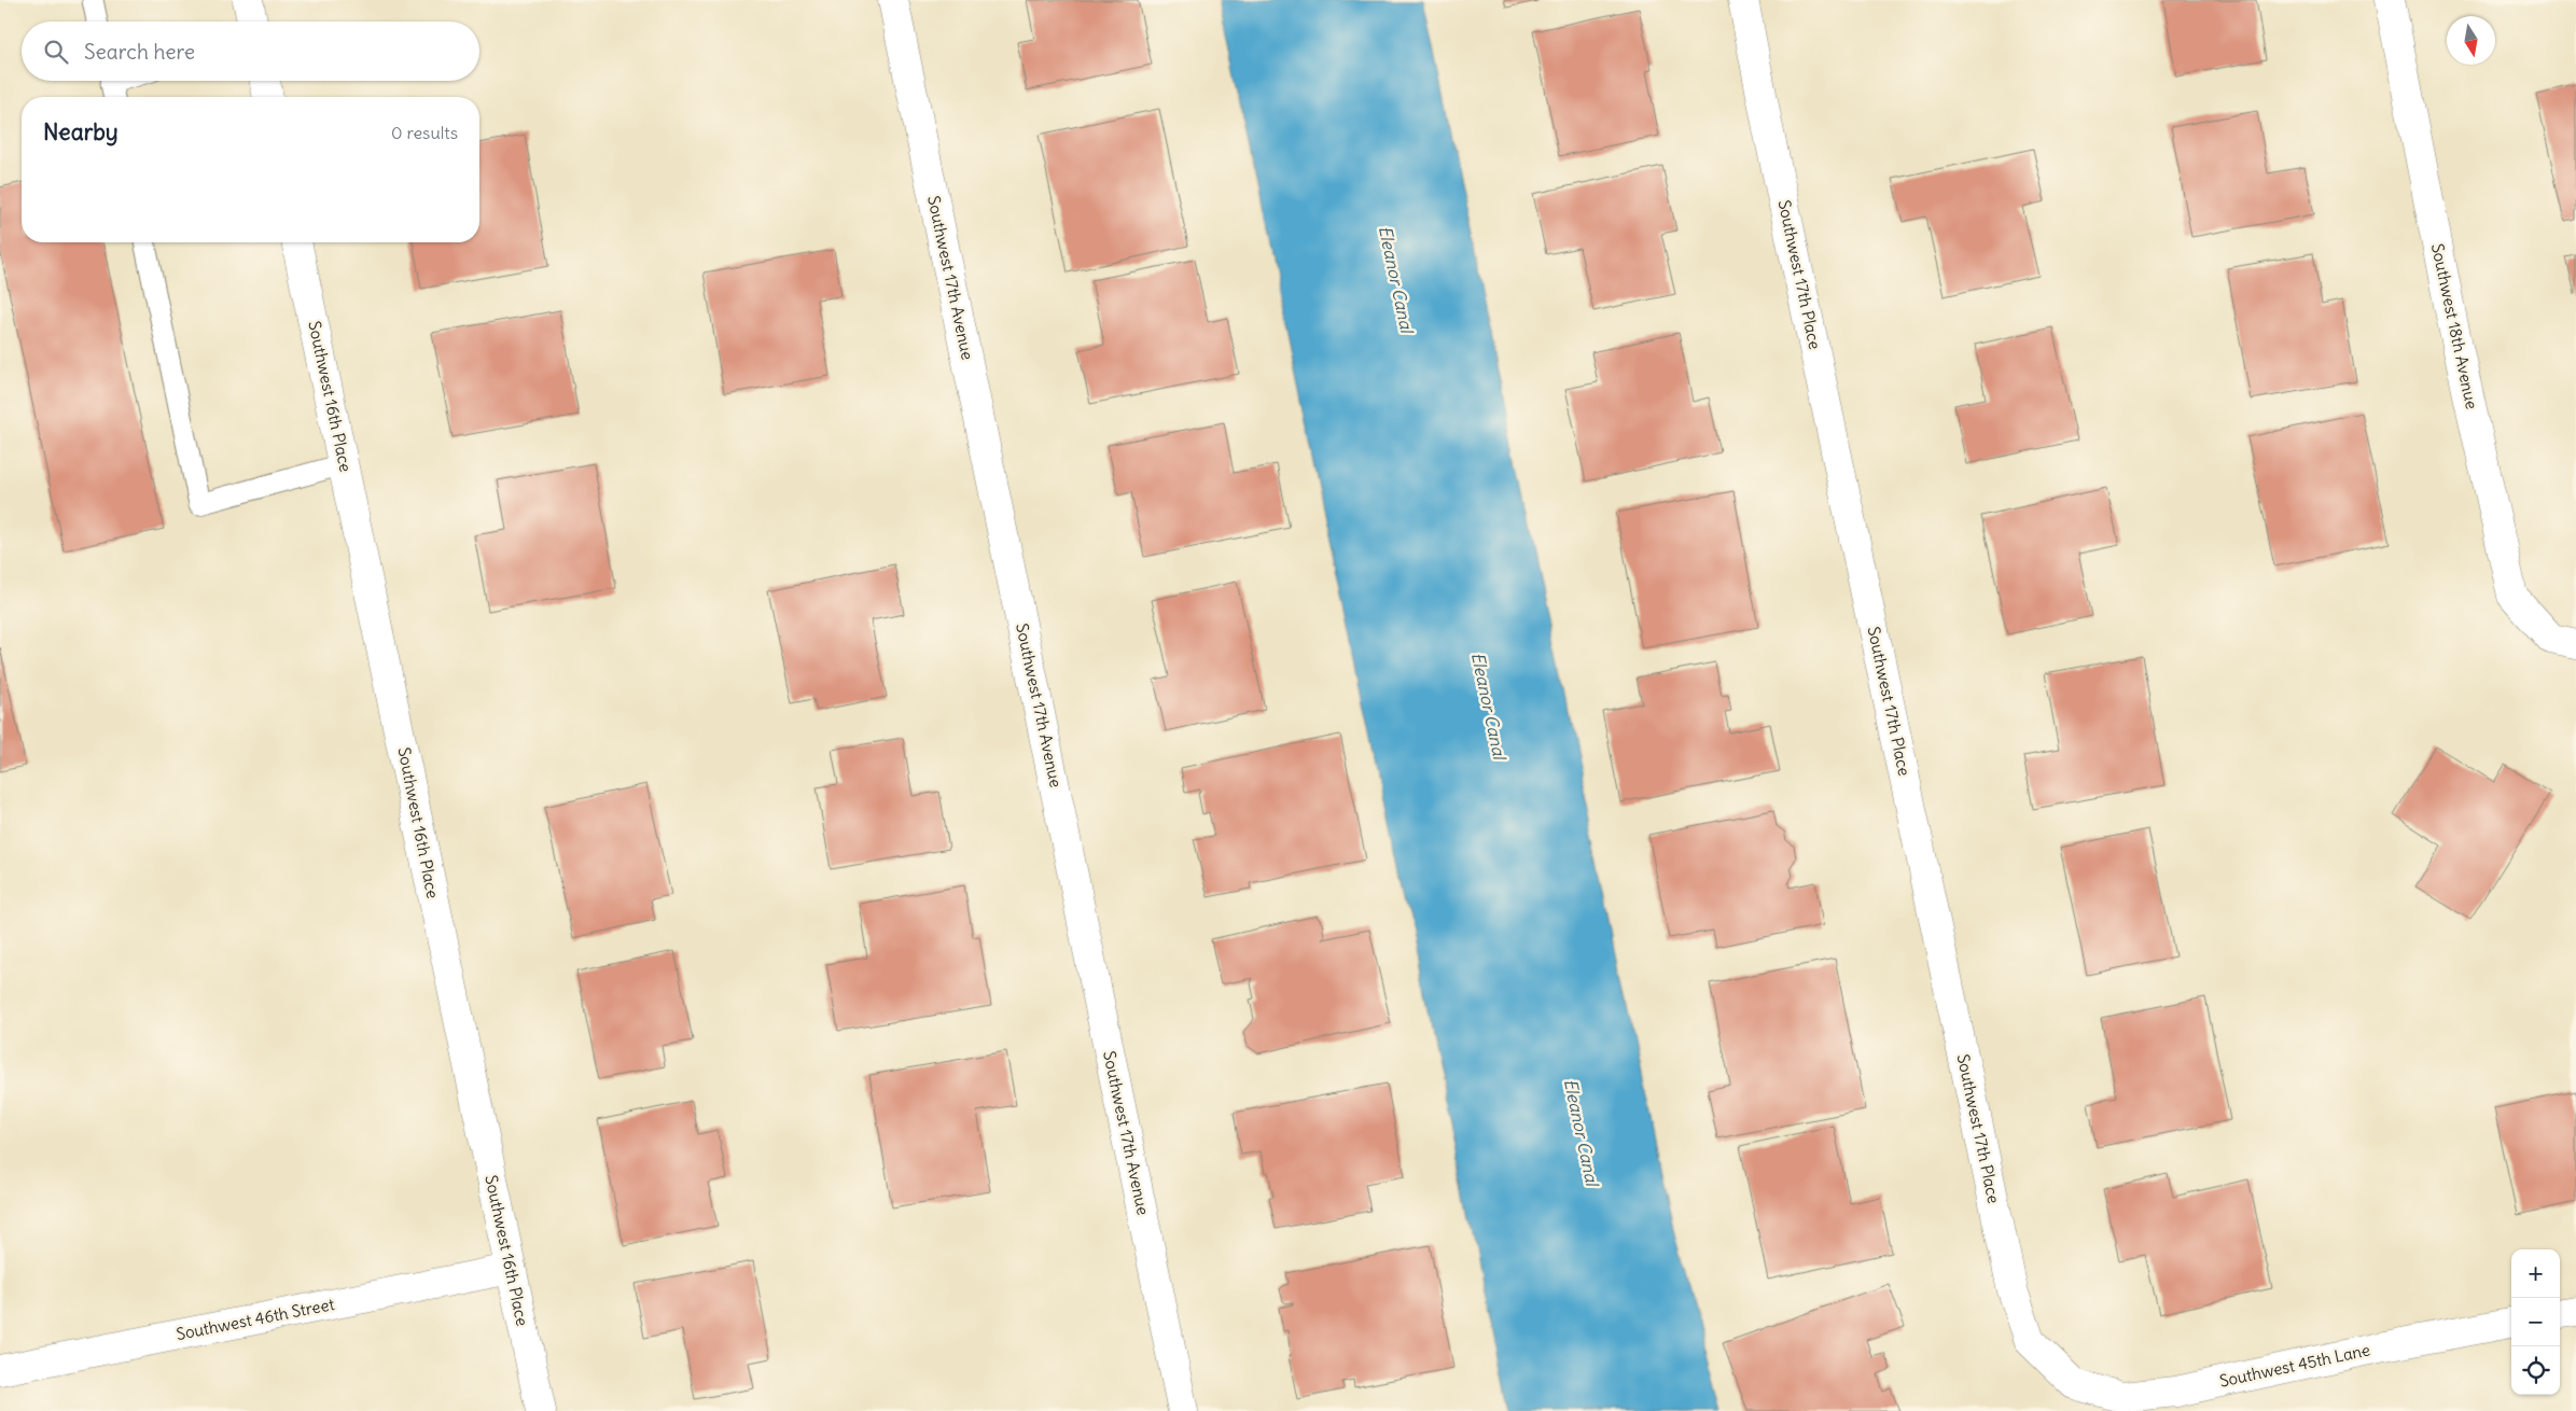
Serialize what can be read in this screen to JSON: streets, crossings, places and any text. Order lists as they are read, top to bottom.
{
  "streets": {
    "street": [
      "Southwest 17th Place",
      "Southwest 17th Avenue",
      "Southwest 18th Avenue",
      "Southwest 16th Place",
      "Southwest 46th Street",
      "Southwest 45th Lane"
    ]
  },
  "crossings": [
    ["Southwest 17th Place", "Southwest 45th Lane"],
    ["Southwest 16th Place", "Southwest 46th Street"]
  ],
  "water": ["Eleanor Canal"],
  "north": "bottom",
  "page": {
    "search": "Search here",
    "heading": ["Nearby", "0 results"],
    "map_buttons": ["+", "−"]
  }
}
